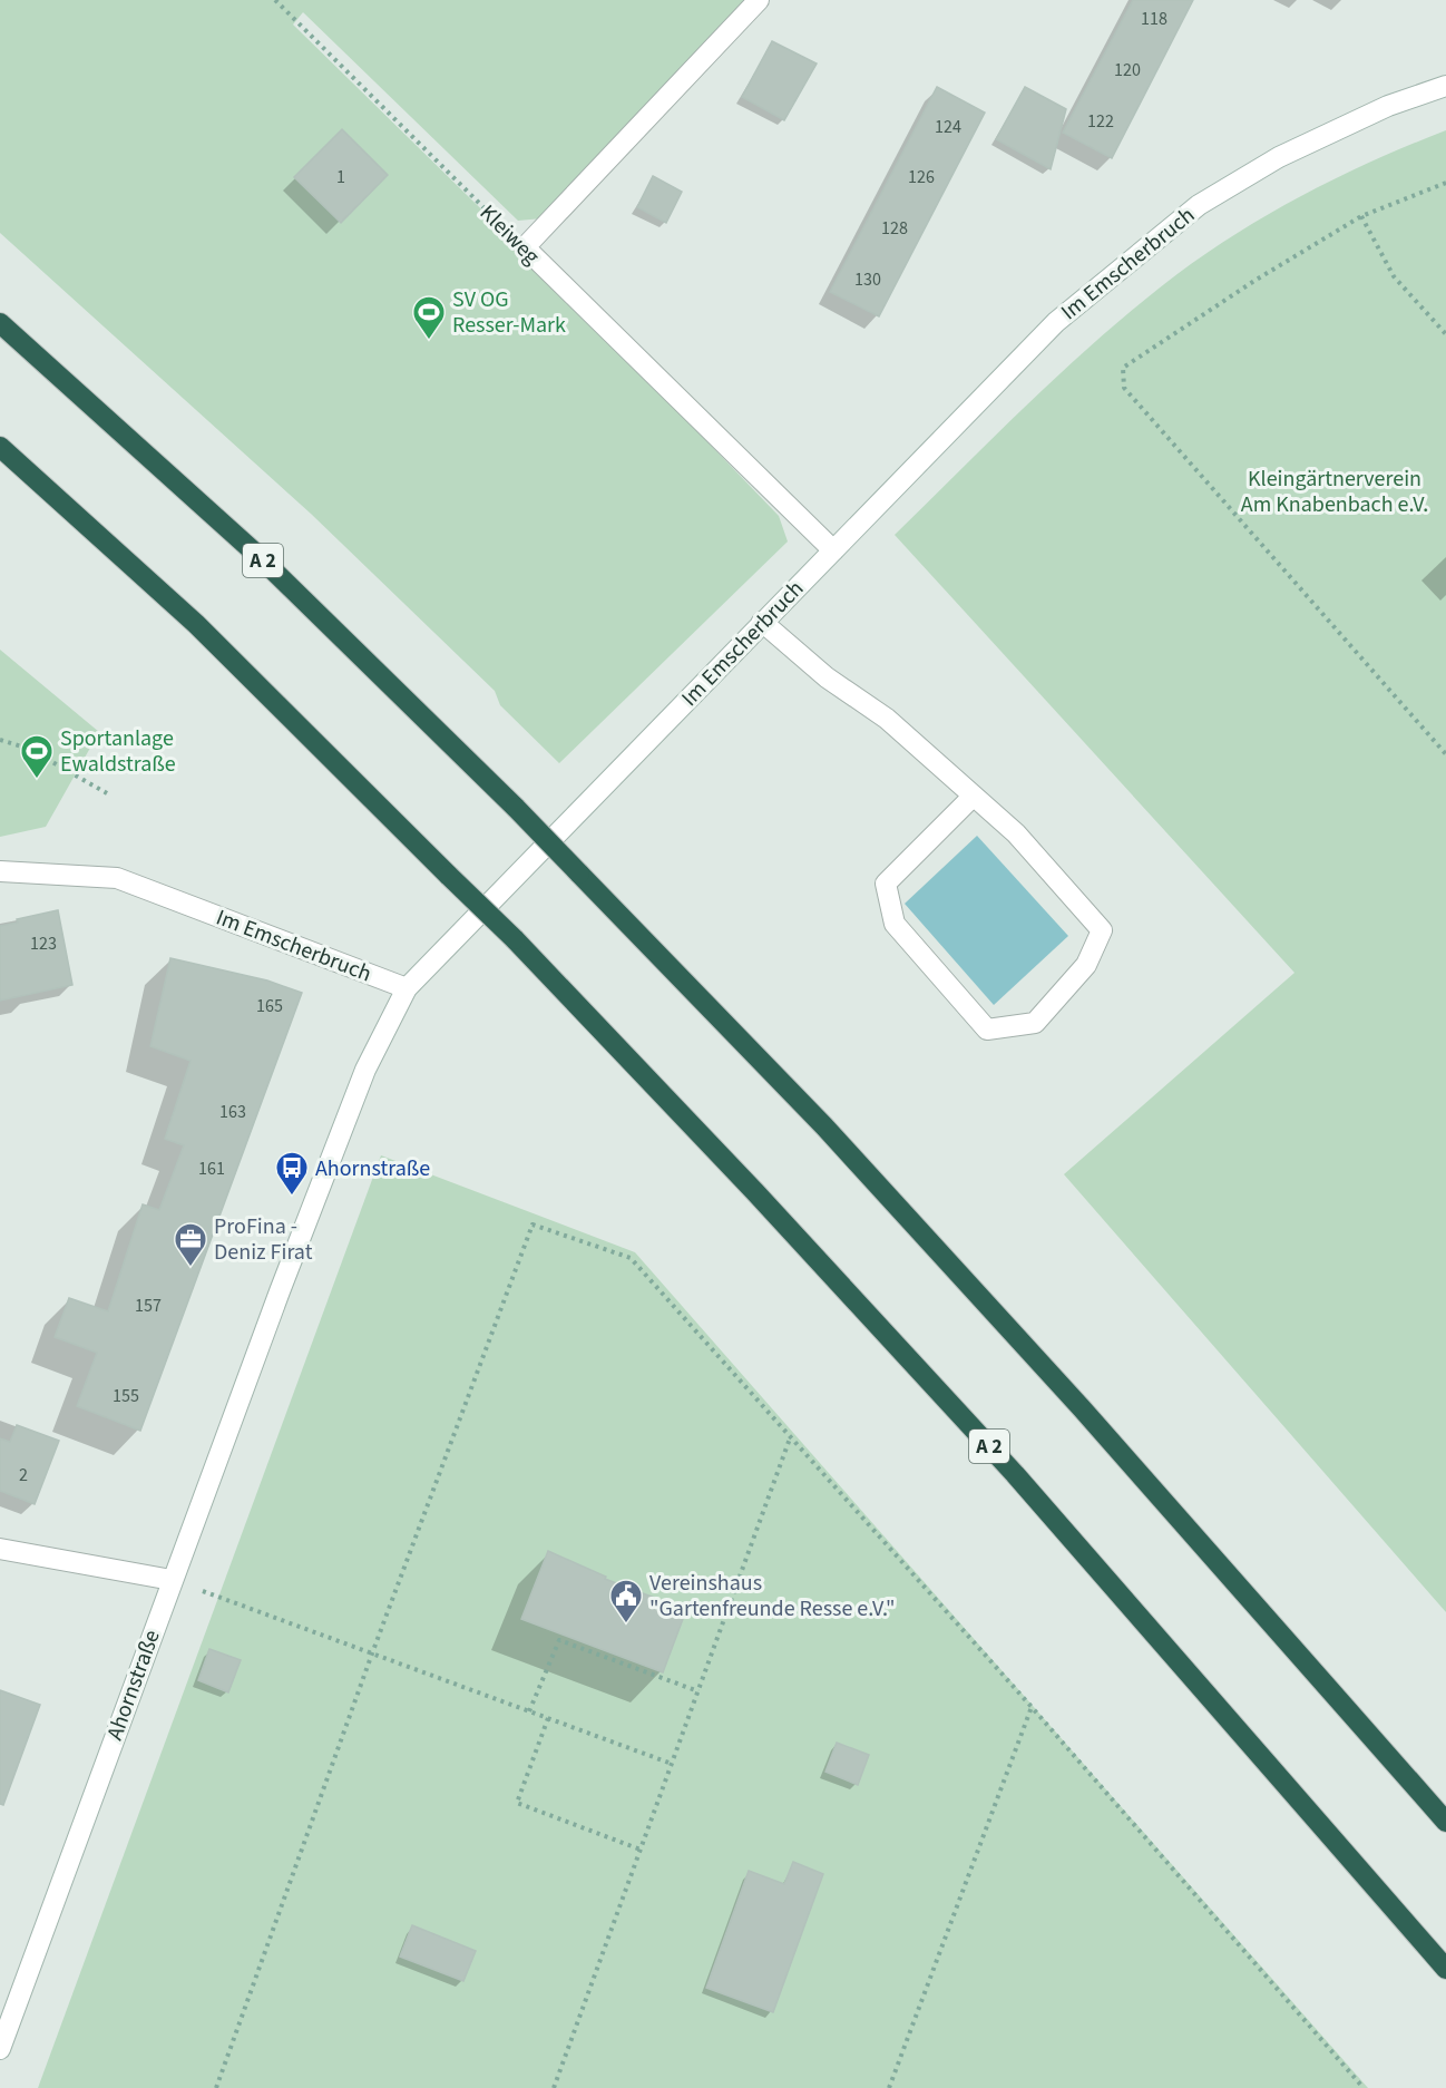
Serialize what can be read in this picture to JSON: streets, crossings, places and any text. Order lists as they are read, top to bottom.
{
  "streets": {
    "highway": ["A 2"],
    "street": ["Kleiweg", "Im Emscherbruch", "Ahornstraße"]
  },
  "crossings": [
    ["Kleiweg", "Im Emscherbruch"],
    ["Im Emscherbruch", "Ahornstraße"]
  ],
  "parks": ["Kleingärtnerverein Am Knabenbach e.V."],
  "places": {
    "sports": ["SV OG Resser-Mark", "Sportanlage Ewaldstraße"],
    "bus stop": ["Ahornstraße"],
    "office": ["ProFina - Deniz Firat"],
    "public building": ["Vereinshaus \"Gartenfreunde Resse e.V.\""]
  },
  "house_numbers": [
    "118",
    "120",
    "122",
    "124",
    "1",
    "126",
    "128",
    "130",
    "123",
    "165",
    "163",
    "161",
    "157",
    "155",
    "2"
  ]
}
